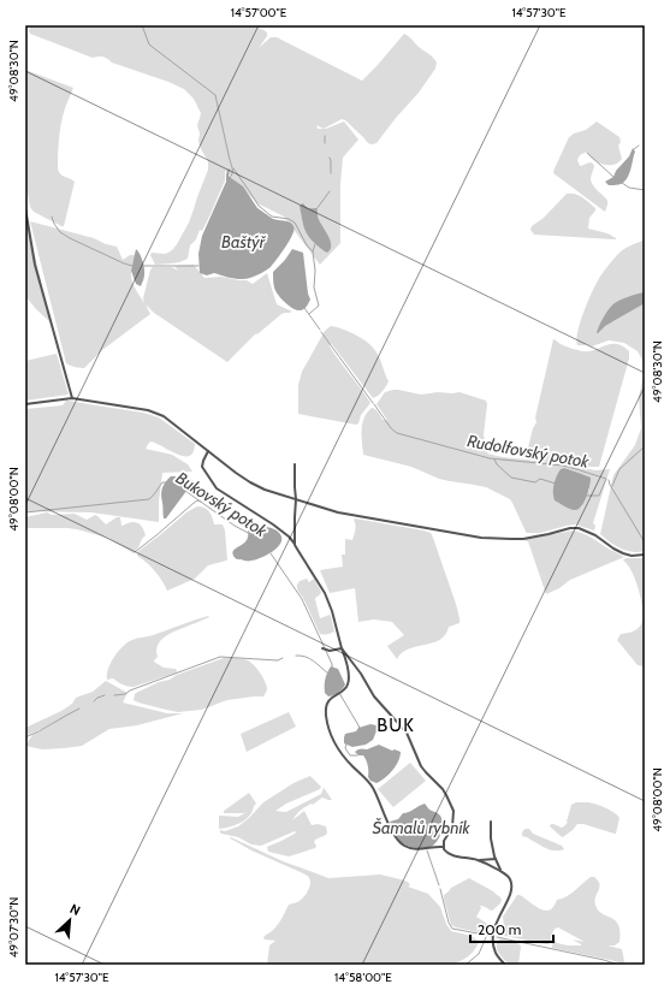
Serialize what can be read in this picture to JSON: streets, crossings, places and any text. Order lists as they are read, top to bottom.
{
  "districts": ["BUK"],
  "water": [
    "Baštýř",
    "Rudolfovský potok",
    "Bukovský potok",
    "Šamalů rybník"
  ],
  "scale_bar": "200 m",
  "north": "top right",
  "coordinates": [
    "14°57'00\"E",
    "14°57'30\"E",
    "49°08'30\"N",
    "49°08'00\"N",
    "49°07'30\"N",
    "14°58'00\"E"
  ]
}
